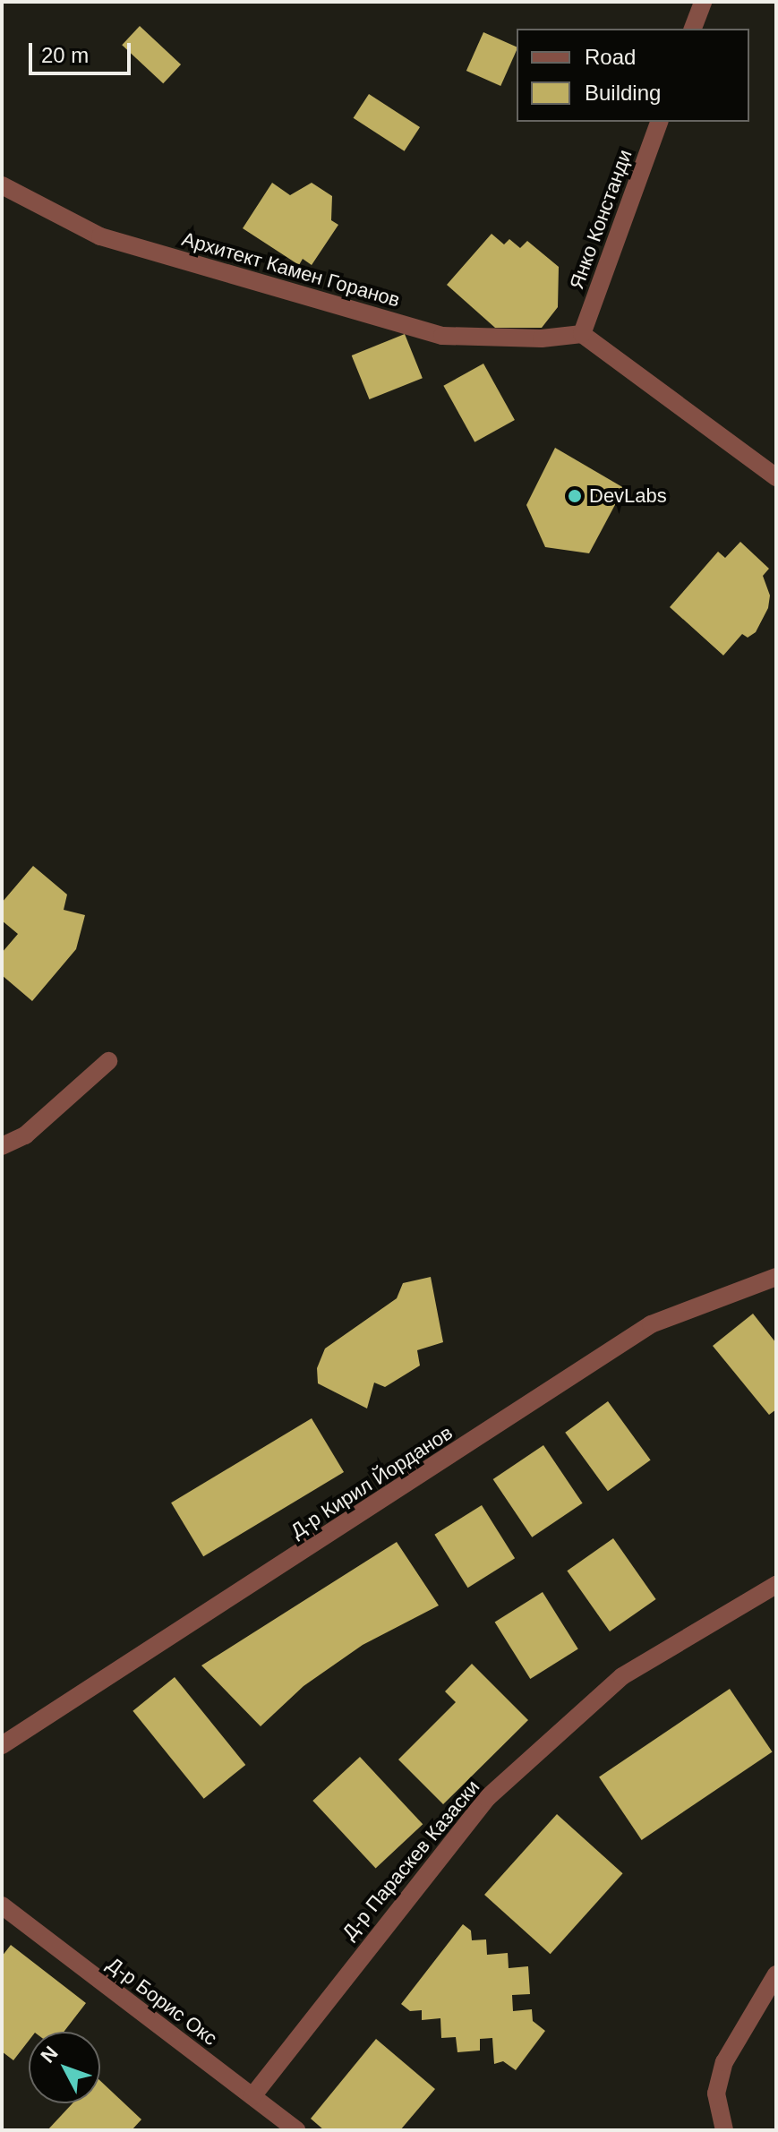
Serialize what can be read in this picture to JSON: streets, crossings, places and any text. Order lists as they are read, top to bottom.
{
  "streets": {
    "street": [
      "Янко Констанди",
      "Архитект Камен Горанов",
      "Д-р Кирил Йорданов",
      "Д-р Параскев Казаски",
      "Д-р Борис Окс"
    ]
  },
  "crossings": [
    ["Янко Констанди", "Архитект Камен Горанов"],
    ["Д-р Параскев Казаски", "Д-р Борис Окс"]
  ],
  "places": ["DevLabs"],
  "legend": ["Road", "Building"],
  "scale_bar": "20 m",
  "north": "top left"
}
